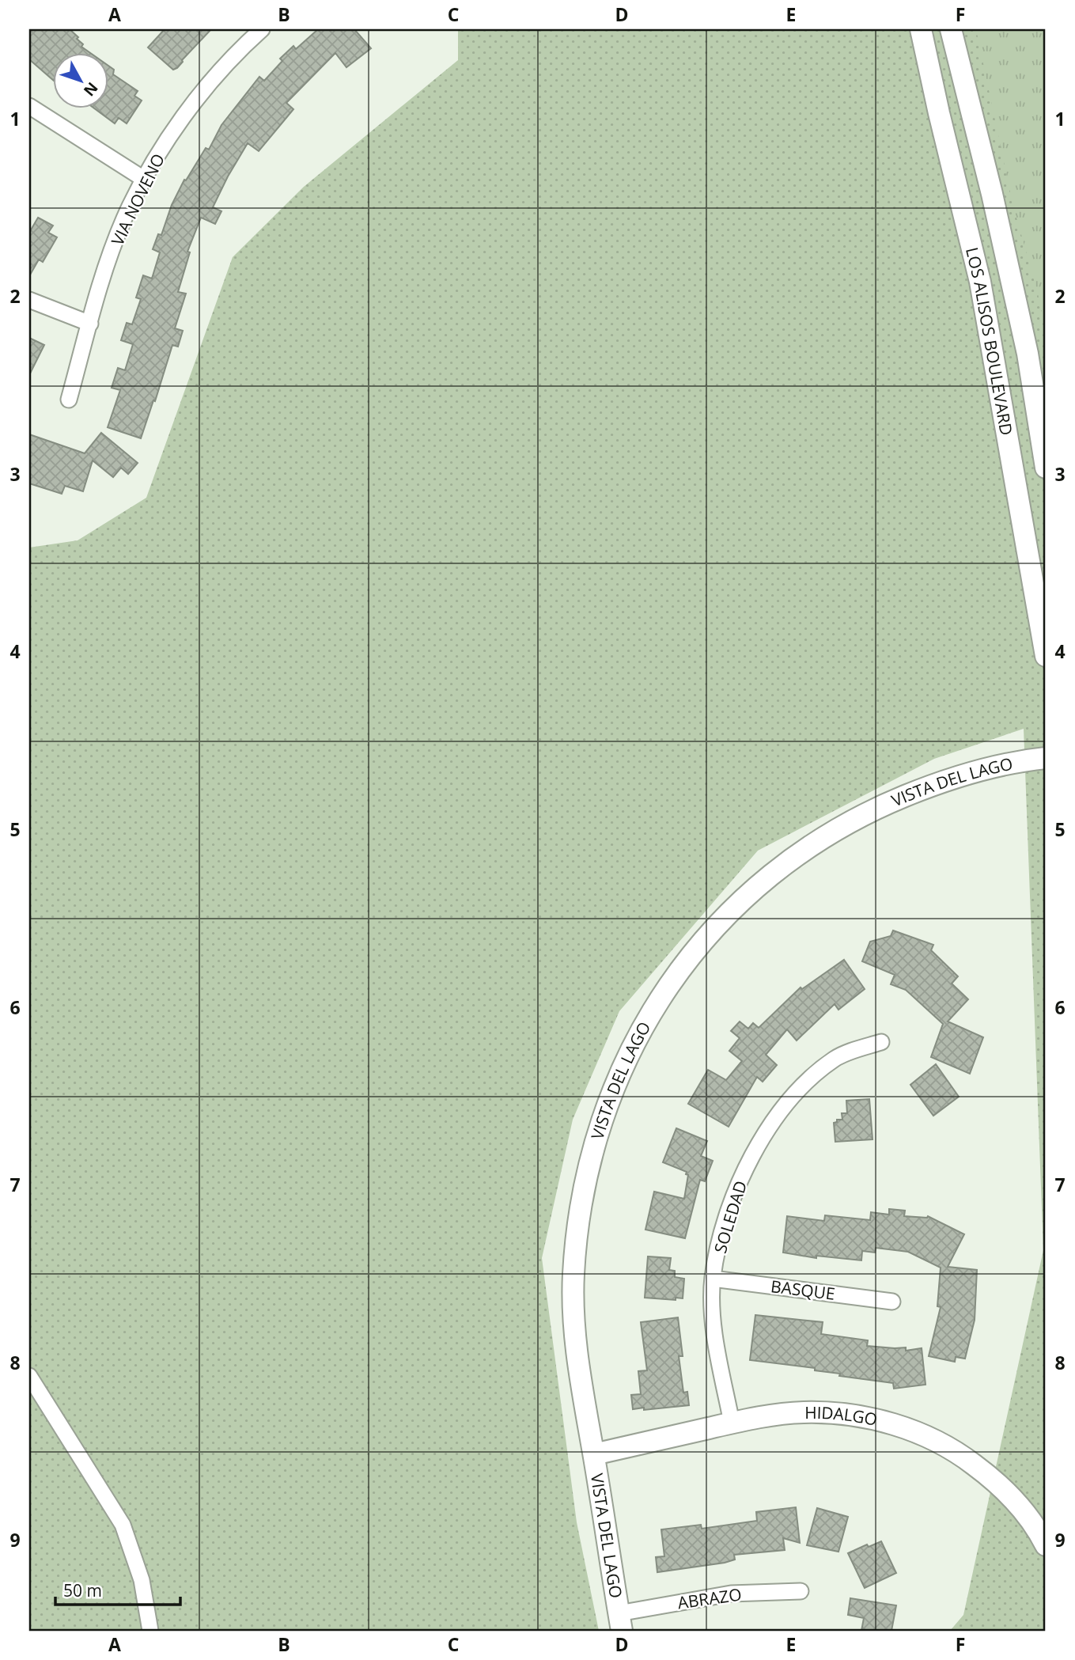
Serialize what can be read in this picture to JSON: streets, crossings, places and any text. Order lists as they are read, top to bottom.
{
  "streets": {
    "street": [
      "VIA NOVENO",
      "LOS ALISOS BOULEVARD",
      "VISTA DEL LAGO",
      "SOLEDAD",
      "BASQUE",
      "HIDALGO",
      "ABRAZO"
    ]
  },
  "crossings": [
    ["VISTA DEL LAGO", "HIDALGO"],
    ["VISTA DEL LAGO", "ABRAZO"],
    ["SOLEDAD", "BASQUE"],
    ["SOLEDAD", "HIDALGO"]
  ],
  "scale_bar": "50 m",
  "north": "bottom right",
  "grid": {
    "columns": [
      "A",
      "B",
      "C",
      "D",
      "E",
      "F"
    ],
    "rows": [
      "1",
      "2",
      "3",
      "4",
      "5",
      "6",
      "7",
      "8",
      "9"
    ]
  }
}
